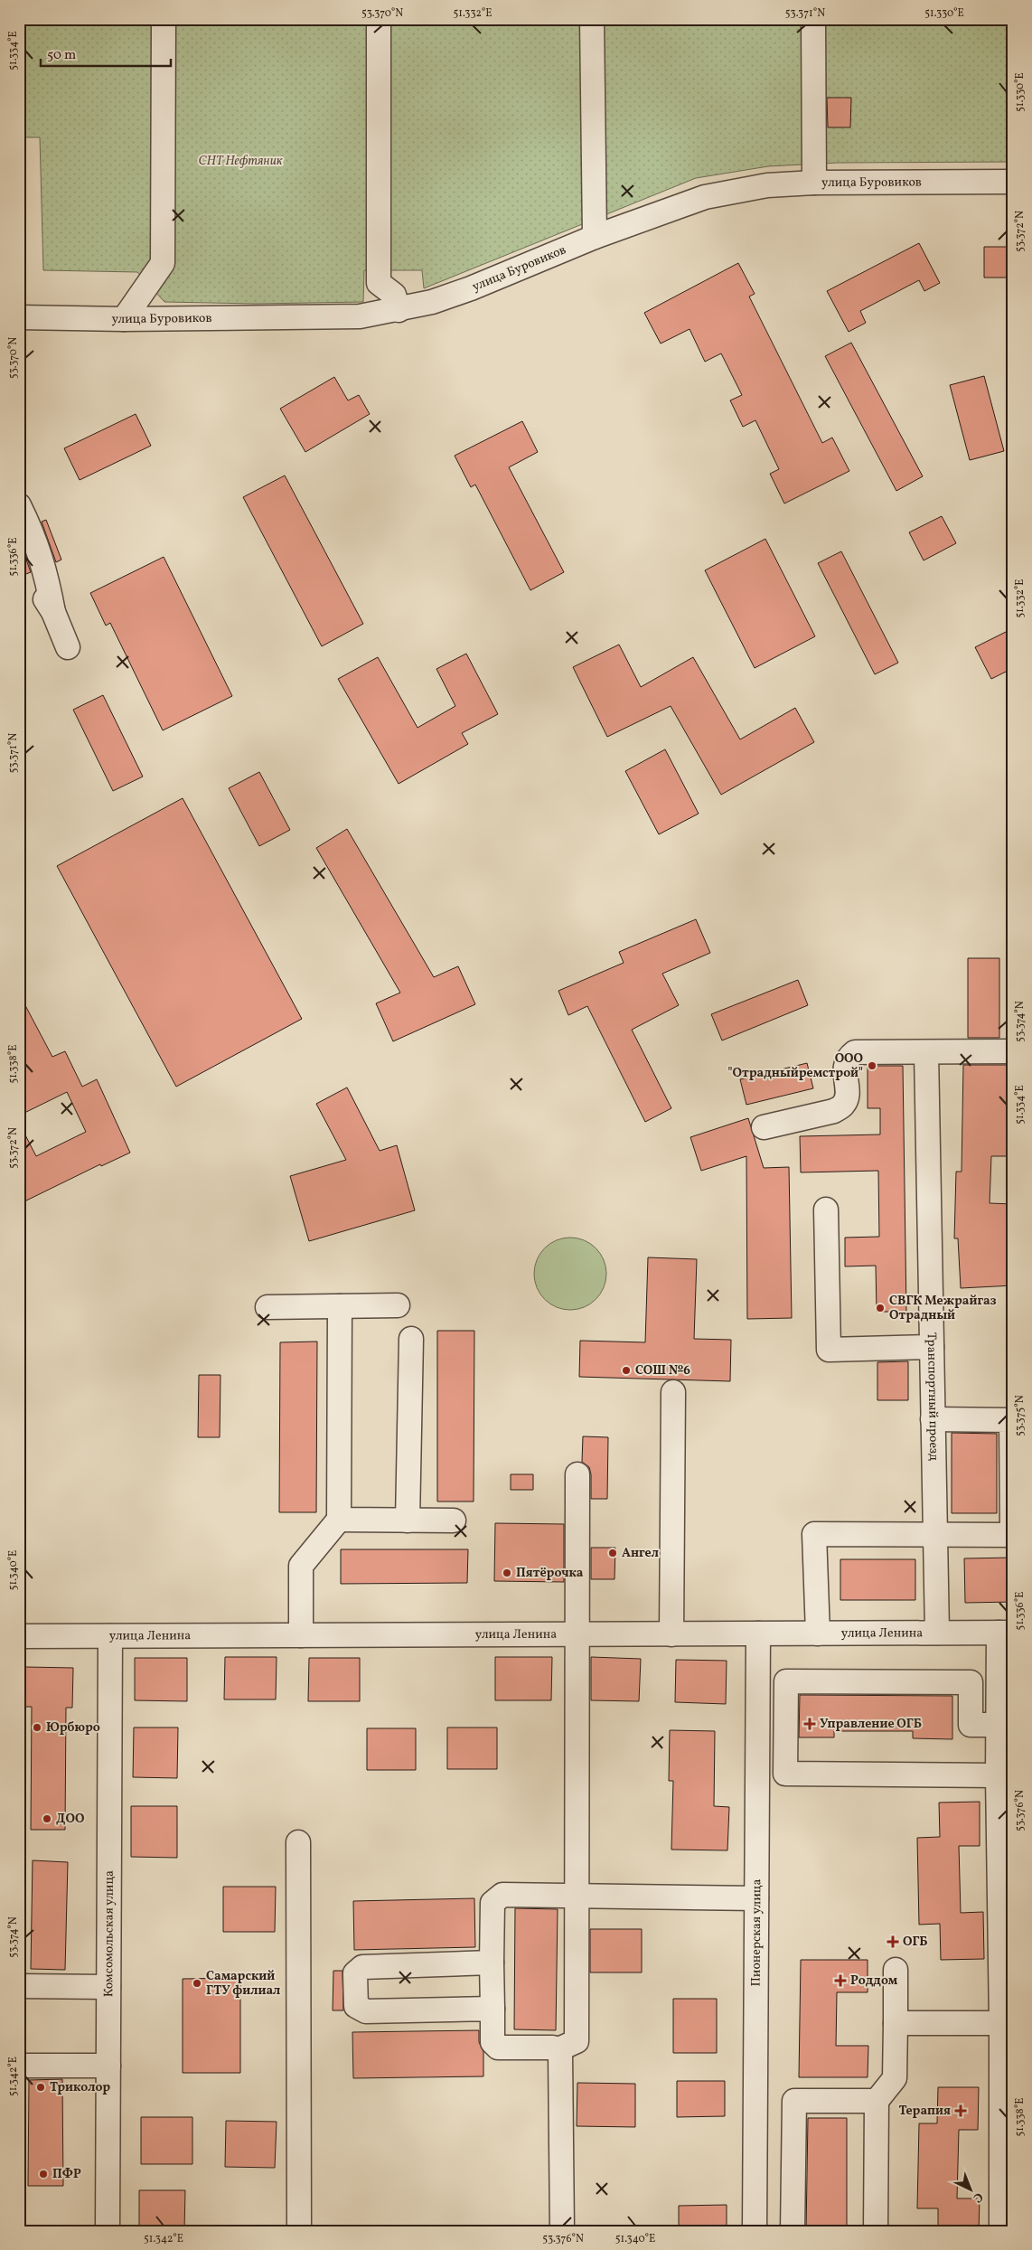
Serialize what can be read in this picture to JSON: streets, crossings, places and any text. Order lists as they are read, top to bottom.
{
  "streets": {
    "street": [
      "улица Буровиков",
      "Транспортный проезд",
      "улица Ленина",
      "Пионерская улица",
      "Комсомольская улица"
    ]
  },
  "crossings": [
    ["Транспортный проезд", "улица Ленина"],
    ["улица Ленина", "Пионерская улица"],
    ["улица Ленина", "Комсомольская улица"]
  ],
  "parks": ["СНТ Нефтяник"],
  "places": {
    "other": [
      "ООО \"Отрадныйремстрой\"",
      "СВГК Межрайгаз Отрадный",
      "СОШ №6",
      "Ангел",
      "Пятёрочка",
      "Юрбюро",
      "ДОО",
      "Самарский ГТУ филиал",
      "Триколор",
      "ПФР"
    ],
    "health": [
      "Управление ОГБ",
      "ОГБ",
      "Роддом",
      "Терапия"
    ]
  },
  "scale_bar": "50 m",
  "north": "bottom right",
  "coordinates": [
    "53.370°N",
    "51.332°E",
    "53.371°N",
    "51.330°E",
    "51.334°E",
    "53.372°N",
    "51.336°E",
    "53.374°N",
    "51.338°E",
    "53.375°N",
    "51.340°E",
    "53.376°N",
    "51.342°E"
  ]
}
